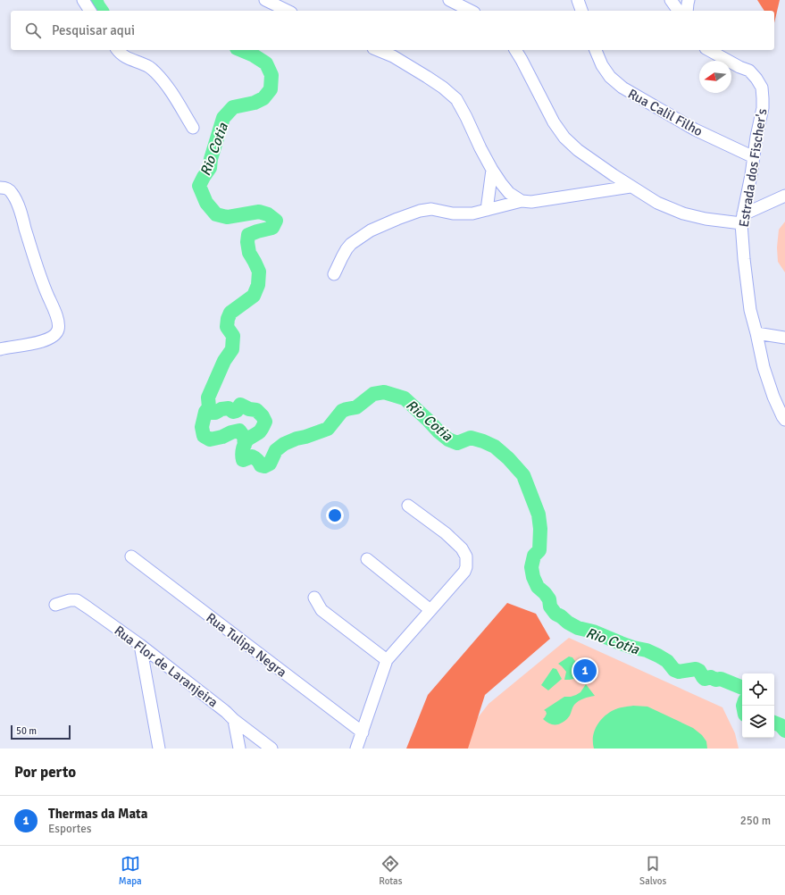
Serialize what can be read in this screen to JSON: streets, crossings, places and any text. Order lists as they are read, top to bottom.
{
  "streets": {
    "street": [
      "Rua Calil Filho",
      "Estrada dos Fischer's",
      "Rua Tulipa Negra",
      "Rua Flor de Laranjeira"
    ]
  },
  "crossings": [
    ["Rua Calil Filho", "Estrada dos Fischer's"]
  ],
  "water": ["Rio Cotia"],
  "scale_bar": "50 m",
  "north": "left",
  "page": {
    "search": "Pesquisar aqui",
    "pins": "1",
    "scale": "50 m",
    "heading": "Por perto",
    "list": [
      {
        "mark": "1",
        "name": "Thermas da Mata",
        "note": "Esportes",
        "value": "250 m"
      }
    ],
    "nav": ["Mapa", "Rotas", "Salvos"]
  }
}
